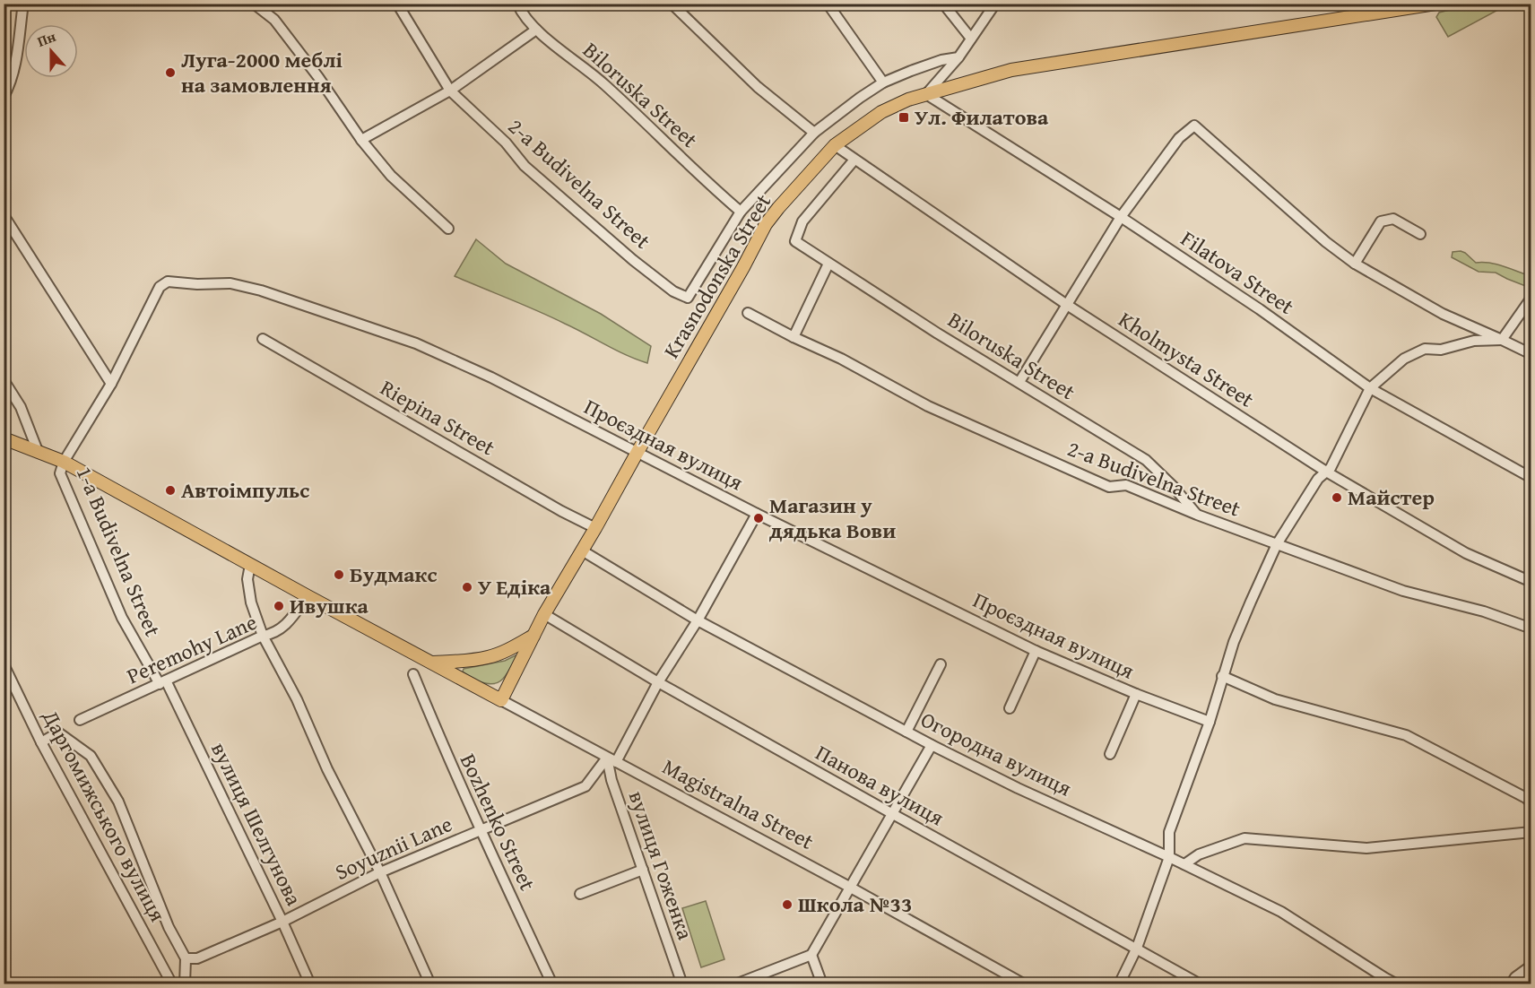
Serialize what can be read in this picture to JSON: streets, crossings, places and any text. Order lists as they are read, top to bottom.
{
  "streets": {
    "main road": ["Krasnodonska Street", "Magistralna Street"],
    "street": [
      "Biloruska Street",
      "2-a Budivelna Street",
      "Filatova Street",
      "Kholmysta Street",
      "Riepina Street",
      "Проєздная вулиця",
      "1-a Budivelna Street",
      "Peremohy Lane",
      "Огородна вулиця",
      "Панова вулиця",
      "Даргомижського вулиця",
      "Bozhenko Street",
      "вулиця Шелгунова",
      "Soyuznii Lane",
      "вулиця Гоженка"
    ]
  },
  "crossings": [
    ["Biloruska Street", "2-a Budivelna Street"],
    ["Biloruska Street", "Kholmysta Street"],
    ["Filatova Street", "Krasnodonska Street"],
    ["Krasnodonska Street", "Kholmysta Street"],
    ["Krasnodonska Street", "Riepina Street"],
    ["Krasnodonska Street", "Проєздная вулиця"],
    ["Krasnodonska Street", "Огородна вулиця"],
    ["Krasnodonska Street", "Панова вулиця"],
    ["Krasnodonska Street", "Magistralna Street"],
    ["Проєздная вулиця", "Soyuznii Lane"],
    ["1-a Budivelna Street", "Peremohy Lane"],
    ["1-a Budivelna Street", "вулиця Шелгунова"],
    ["Peremohy Lane", "Magistralna Street"],
    ["Peremohy Lane", "вулиця Шелгунова"],
    ["Огородна вулиця", "Soyuznii Lane"],
    ["Панова вулиця", "Soyuznii Lane"],
    ["Magistralna Street", "Soyuznii Lane"],
    ["Magistralna Street", "вулиця Гоженка"],
    ["Bozhenko Street", "Soyuznii Lane"],
    ["вулиця Шелгунова", "Soyuznii Lane"],
    ["Soyuznii Lane", "вулиця Гоженка"]
  ],
  "places": {
    "other": [
      "Луга-2000 меблі на замовлення",
      "Автоімпульс",
      "Майстер",
      "Магазин у дядька Вови",
      "Будмакс",
      "У Едіка",
      "Ивушка",
      "Школа №33"
    ],
    "transit": ["Ул. Филатова"]
  },
  "north": "top"
}
